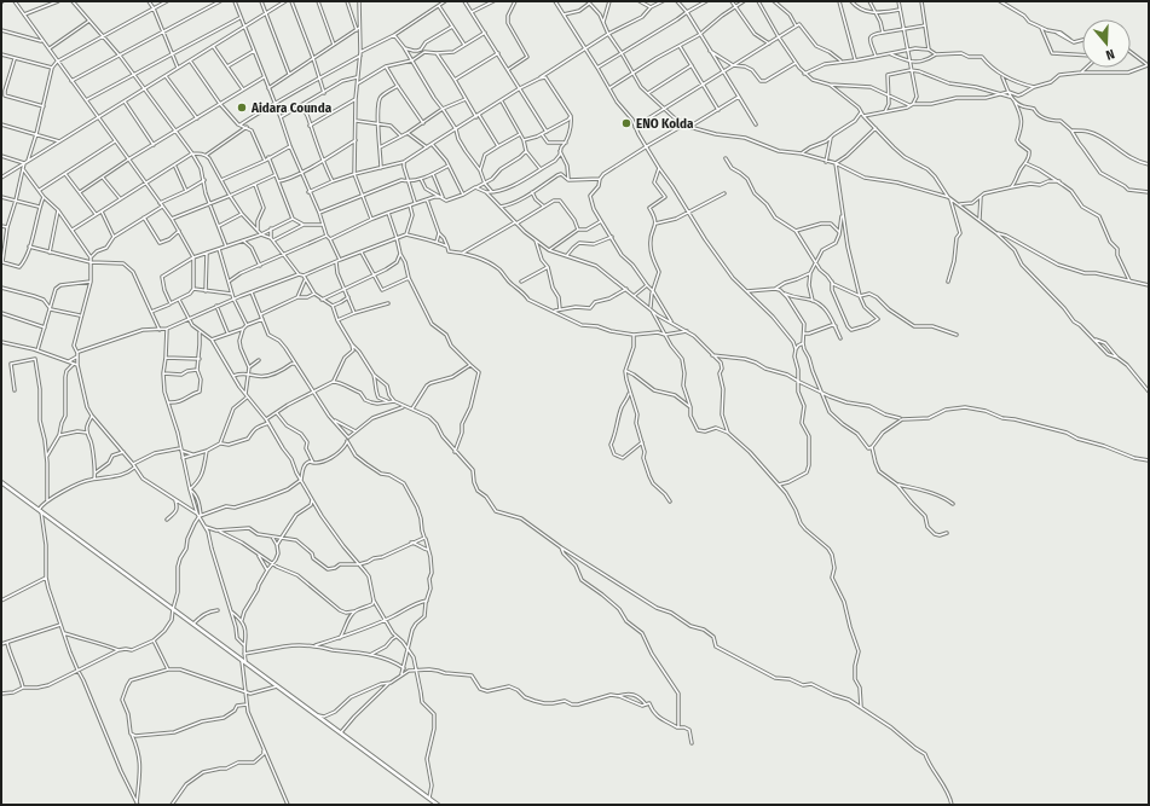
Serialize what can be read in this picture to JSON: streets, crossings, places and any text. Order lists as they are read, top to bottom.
{
  "places": ["Aidara Counda", "ENO Kolda"],
  "north": "bottom"
}
